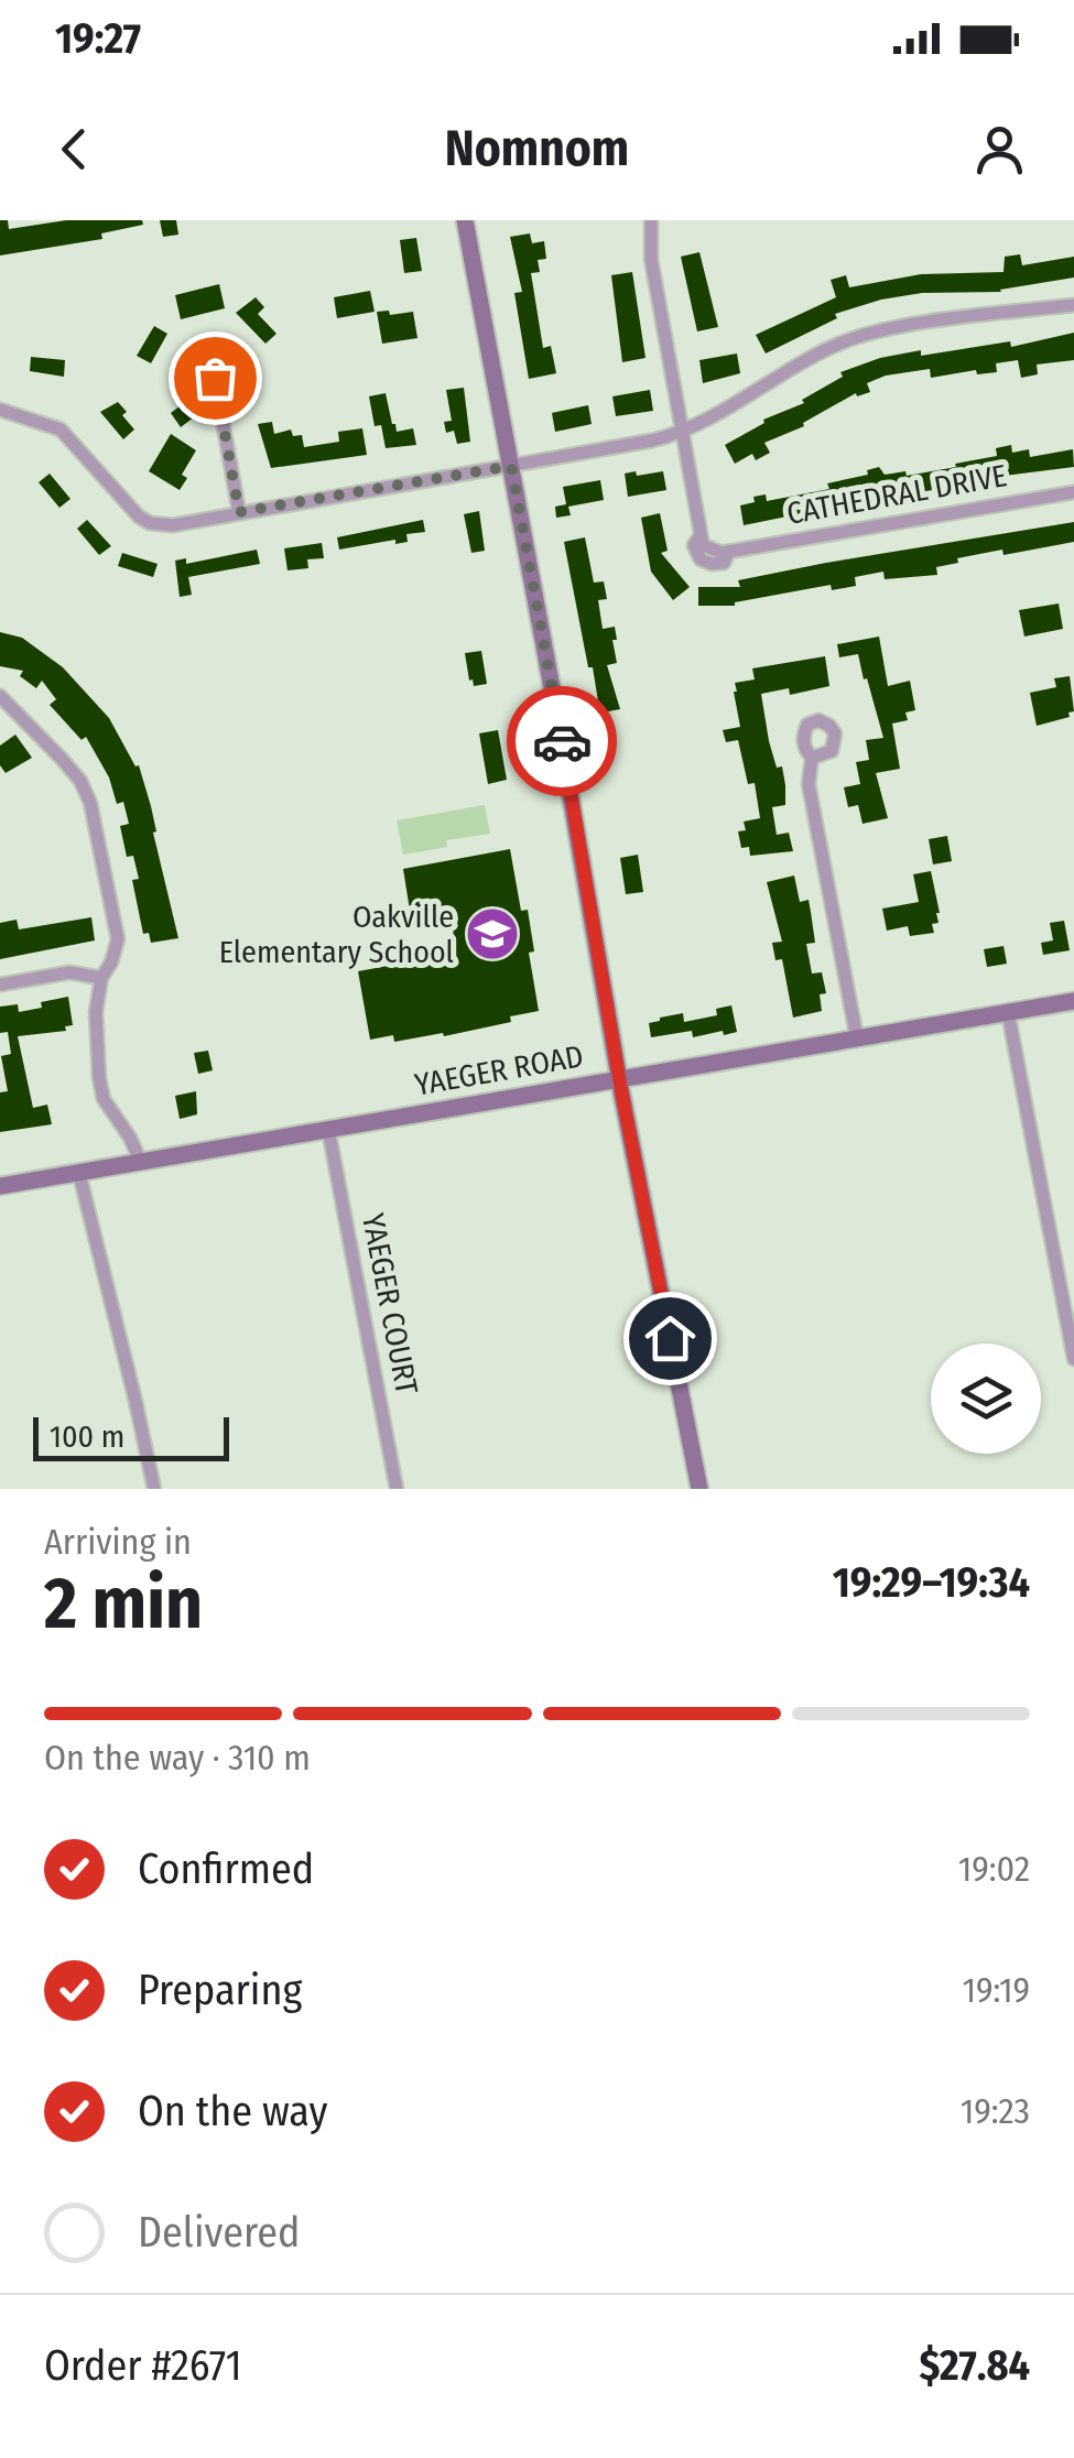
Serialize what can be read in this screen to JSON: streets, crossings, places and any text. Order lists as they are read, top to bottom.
{
  "streets": {
    "street": ["CATHEDRAL DRIVE", "YAEGER ROAD", "YAEGER COURT"]
  },
  "crossings": [
    ["YAEGER ROAD", "YAEGER COURT"]
  ],
  "places": {
    "school or university": ["Oakville Elementary School"]
  },
  "scale_bar": "100 m",
  "page": {
    "status": "19:27",
    "header": "Nomnom",
    "scale": "100 m",
    "heading": ["2 min", "Arriving in", "19:29–19:34"],
    "panel": ["Order #2671", "$27.84"],
    "bar": "On the way · 310 m",
    "list": [
      ["Confirmed", "19:02"],
      ["Preparing", "19:19"],
      ["On the way", "19:23"],
      "Delivered"
    ]
  }
}
